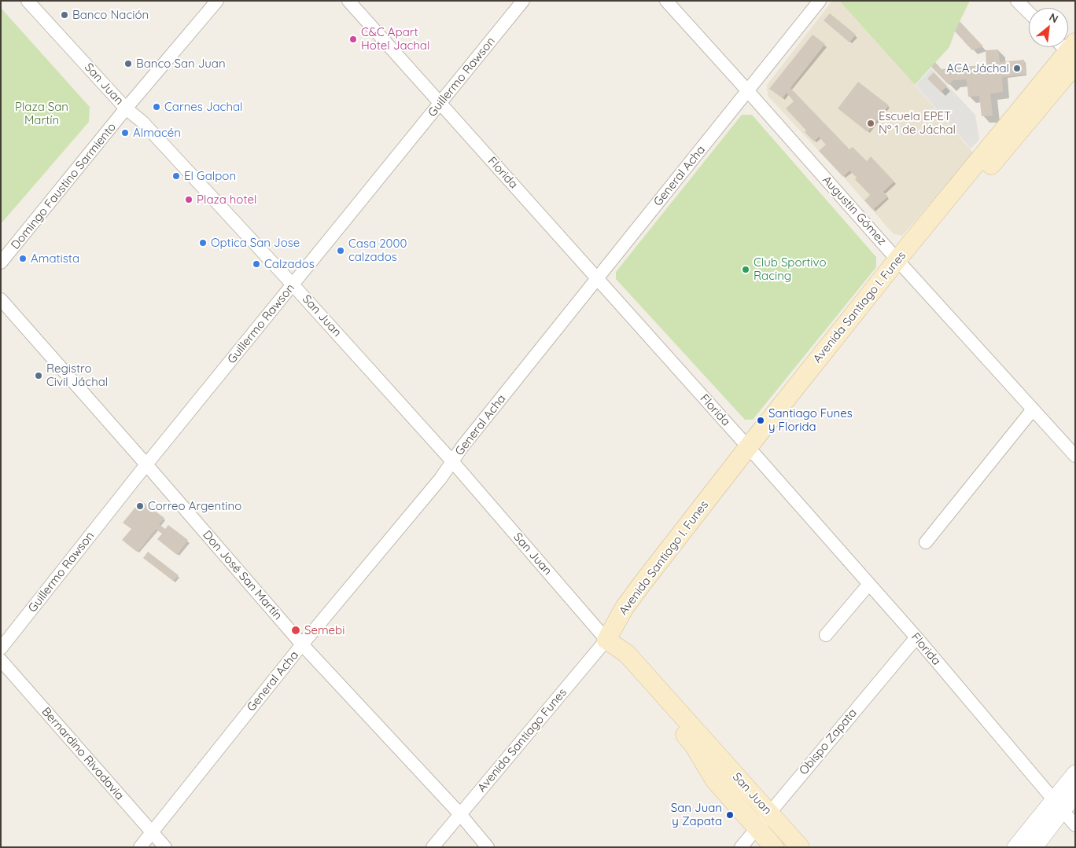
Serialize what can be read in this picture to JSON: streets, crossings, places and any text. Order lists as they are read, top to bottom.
{
  "streets": {
    "main road": ["San Juan", "Avenida Santiago I. Funes"],
    "street": [
      "Guillermo Rawson",
      "Florida",
      "General Acha",
      "Domingo Faustino Sarmiento",
      "Augustin Gómez",
      "Don José San Martín",
      "Avenida Santiago Funes",
      "Obispo Zapata",
      "Bernardino Rivadavia"
    ]
  },
  "crossings": [
    ["Guillermo Rawson", "San Juan"],
    ["Guillermo Rawson", "Florida"],
    ["Guillermo Rawson", "Don José San Martín"],
    ["San Juan", "General Acha"],
    ["San Juan", "Domingo Faustino Sarmiento"],
    ["San Juan", "Avenida Santiago I. Funes"],
    ["San Juan", "Avenida Santiago Funes"],
    ["San Juan", "Obispo Zapata"],
    ["Florida", "General Acha"],
    ["Florida", "Avenida Santiago I. Funes"],
    ["Florida", "Obispo Zapata"],
    ["General Acha", "Augustin Gómez"],
    ["General Acha", "Don José San Martín"],
    ["General Acha", "Bernardino Rivadavia"],
    ["Augustin Gómez", "Avenida Santiago I. Funes"],
    ["Avenida Santiago I. Funes", "Avenida Santiago Funes"],
    ["Don José San Martín", "Avenida Santiago Funes"]
  ],
  "parks": ["Plaza San Martín"],
  "places": [
    "Banco Nación",
    "C&C Apart Hotel Jachal",
    "Banco San Juan",
    "ACA Jáchal",
    "Carnes Jachal",
    "Escuela EPET Nº 1 de Jáchal",
    "Almacén",
    "El Galpon",
    "Plaza hotel",
    "Optica San Jose",
    "Casa 2000 calzados",
    "Amatista",
    "Calzados",
    "Club Sportivo Racing",
    "Registro Civil Jáchal",
    "Santiago Funes y Florida",
    "Correo Argentino",
    "Semebi",
    "San Juan y Zapata"
  ],
  "north": "top right"
}
